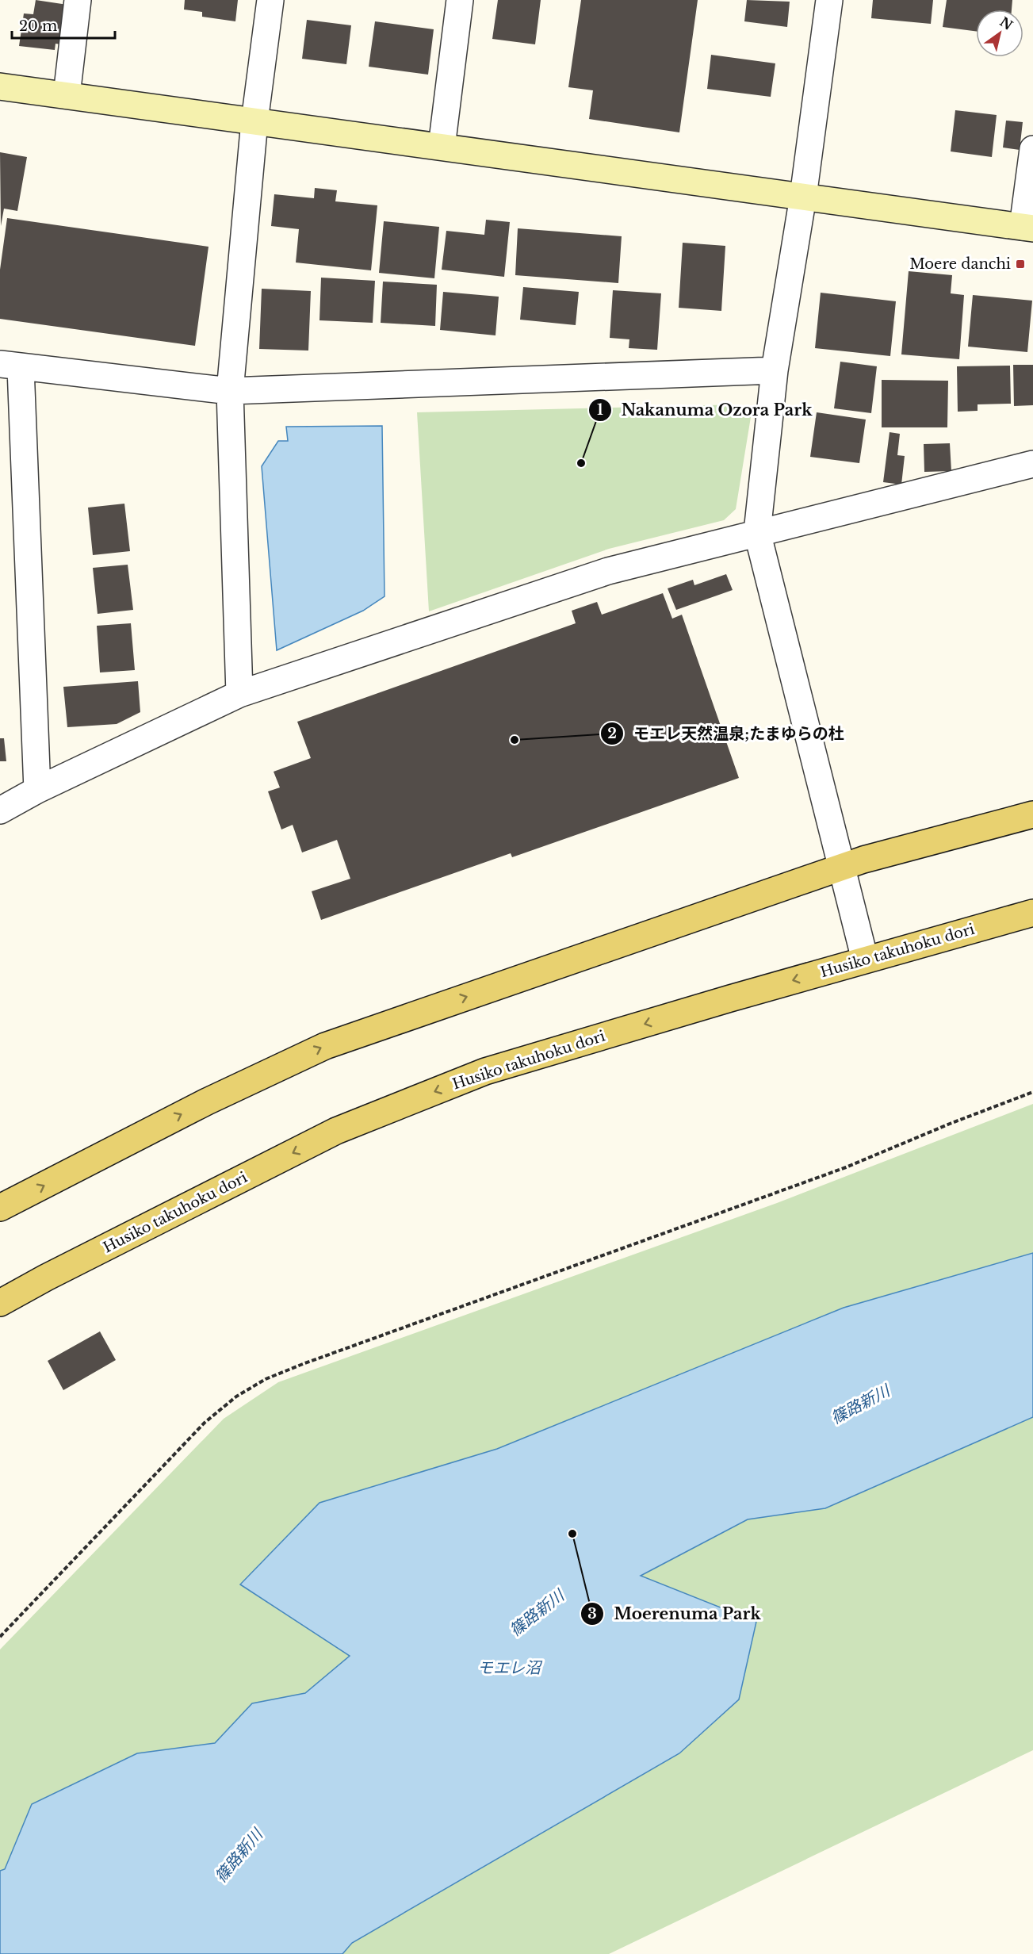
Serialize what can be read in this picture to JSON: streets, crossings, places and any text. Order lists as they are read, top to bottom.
{
  "streets": {
    "main road": ["Husiko takuhoku dori"]
  },
  "water": ["篠路新川", "モエレ沼"],
  "places": {
    "transit": ["Moere danchi"],
    "other": ["Nakanuma Ozora Park", "モエレ天然温泉;たまゆらの杜", "Moerenuma Park"]
  },
  "scale_bar": "20 m",
  "north": "top right"
}
